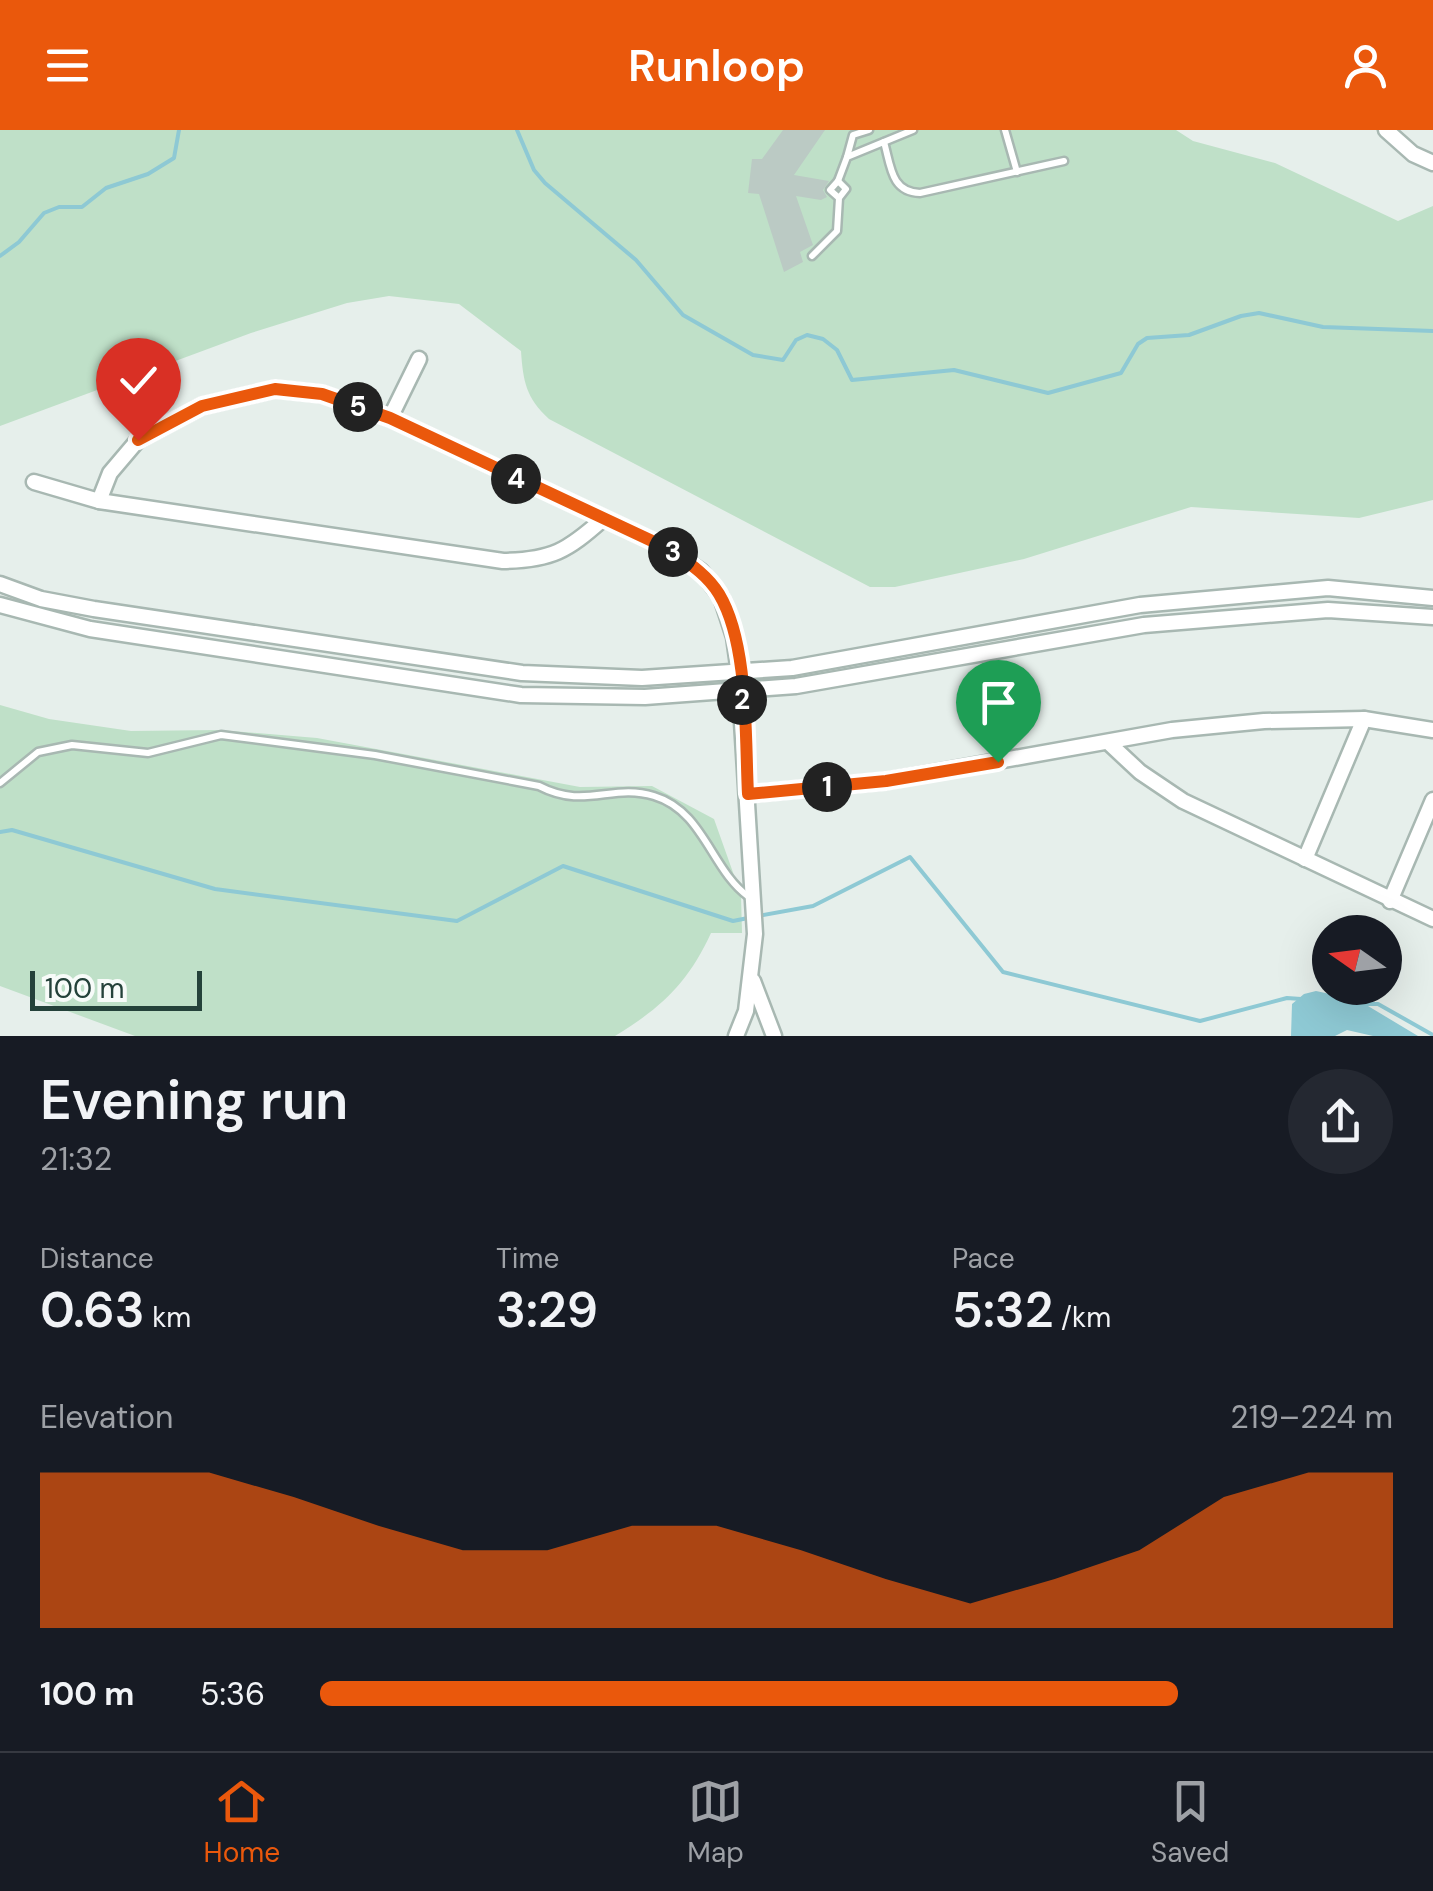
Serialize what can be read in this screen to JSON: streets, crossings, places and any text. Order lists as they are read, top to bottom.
{
  "scale_bar": "100 m",
  "north": "left",
  "page": {
    "header": "Runloop",
    "pins": [
      "5",
      "4",
      "3",
      "2",
      "1"
    ],
    "scale": "100 m",
    "heading": ["Evening run", "21:32"],
    "stats": [
      ["Distance", "0.63 km"],
      ["Time", "3:29"],
      ["Pace", "5:32 /km"]
    ],
    "chart": ["Elevation", "219–224 m"],
    "list": [
      {
        "name": "100 m",
        "note": "5:36"
      }
    ],
    "tabs": ["Home", "Map", "Saved"]
  }
}
